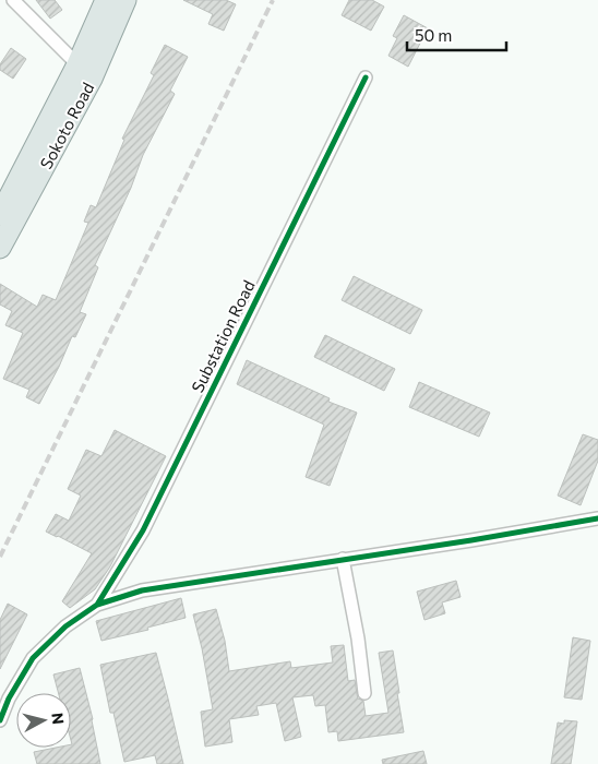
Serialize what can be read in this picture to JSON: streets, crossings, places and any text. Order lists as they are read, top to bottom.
{
  "streets": {
    "main road": ["Sokoto Road"],
    "street": ["Substation Road"]
  },
  "scale_bar": "50 m",
  "north": "right"
}
